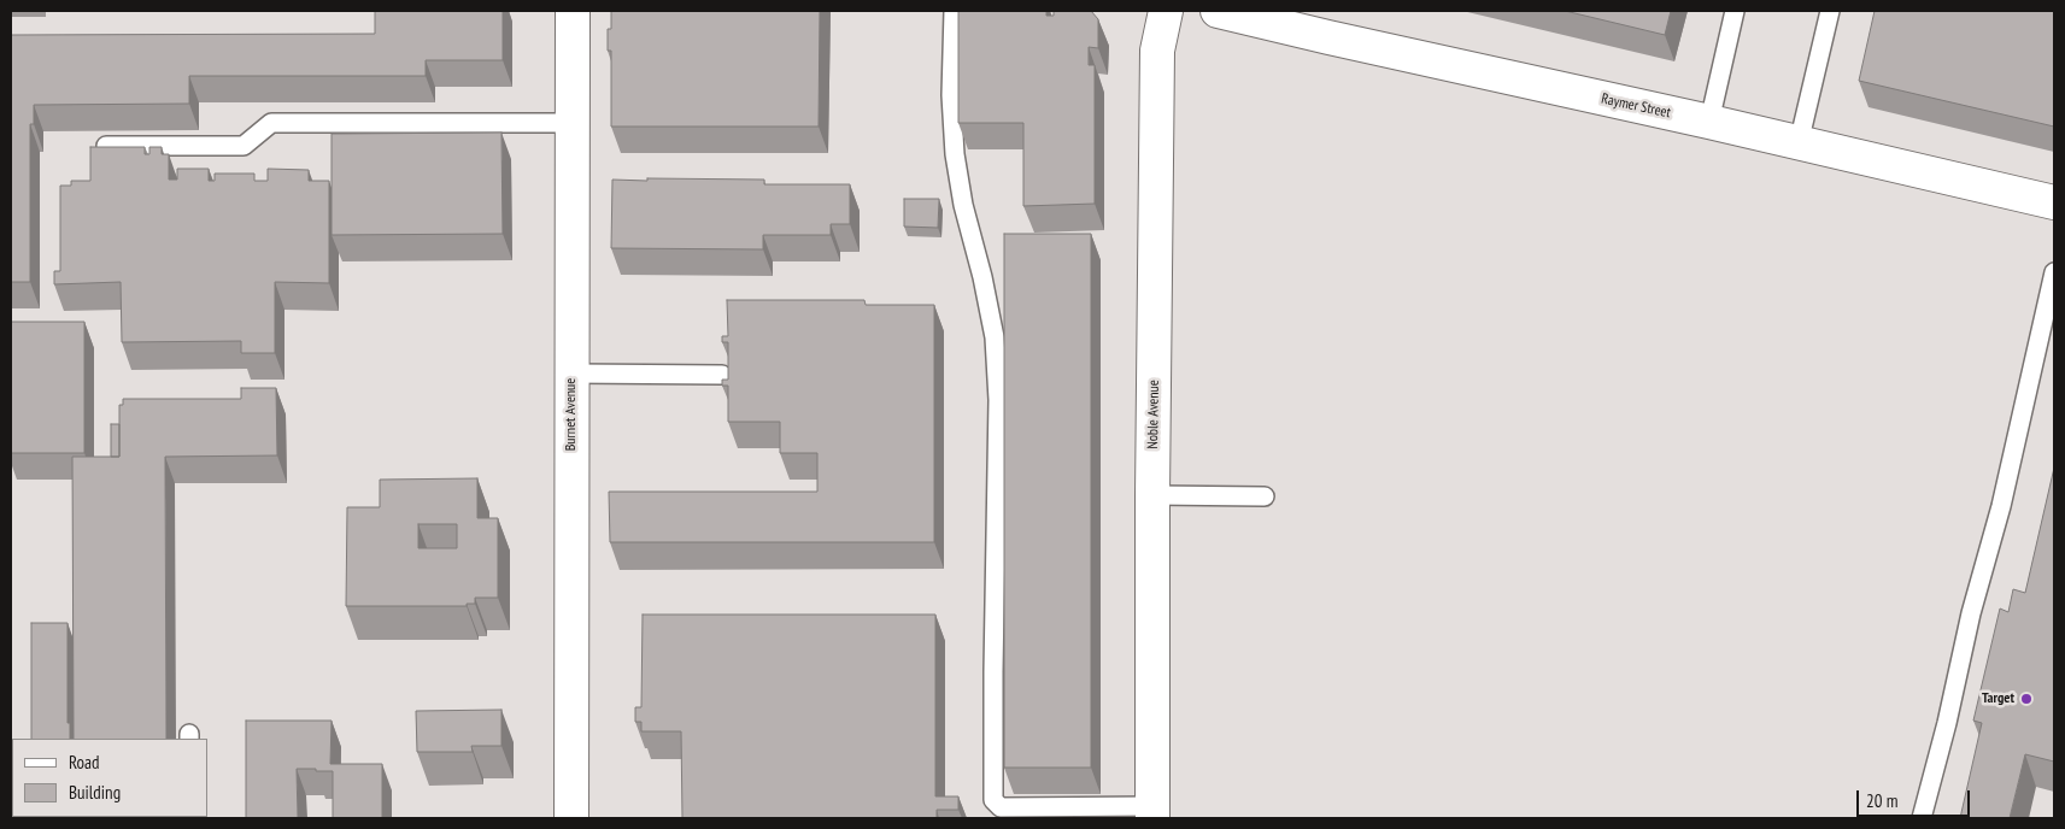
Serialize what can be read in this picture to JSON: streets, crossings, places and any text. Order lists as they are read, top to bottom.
{
  "streets": {
    "street": ["Raymer Street", "Burnet Avenue", "Noble Avenue"]
  },
  "places": ["Target"],
  "legend": ["Road", "Building"],
  "scale_bar": "20 m"
}
